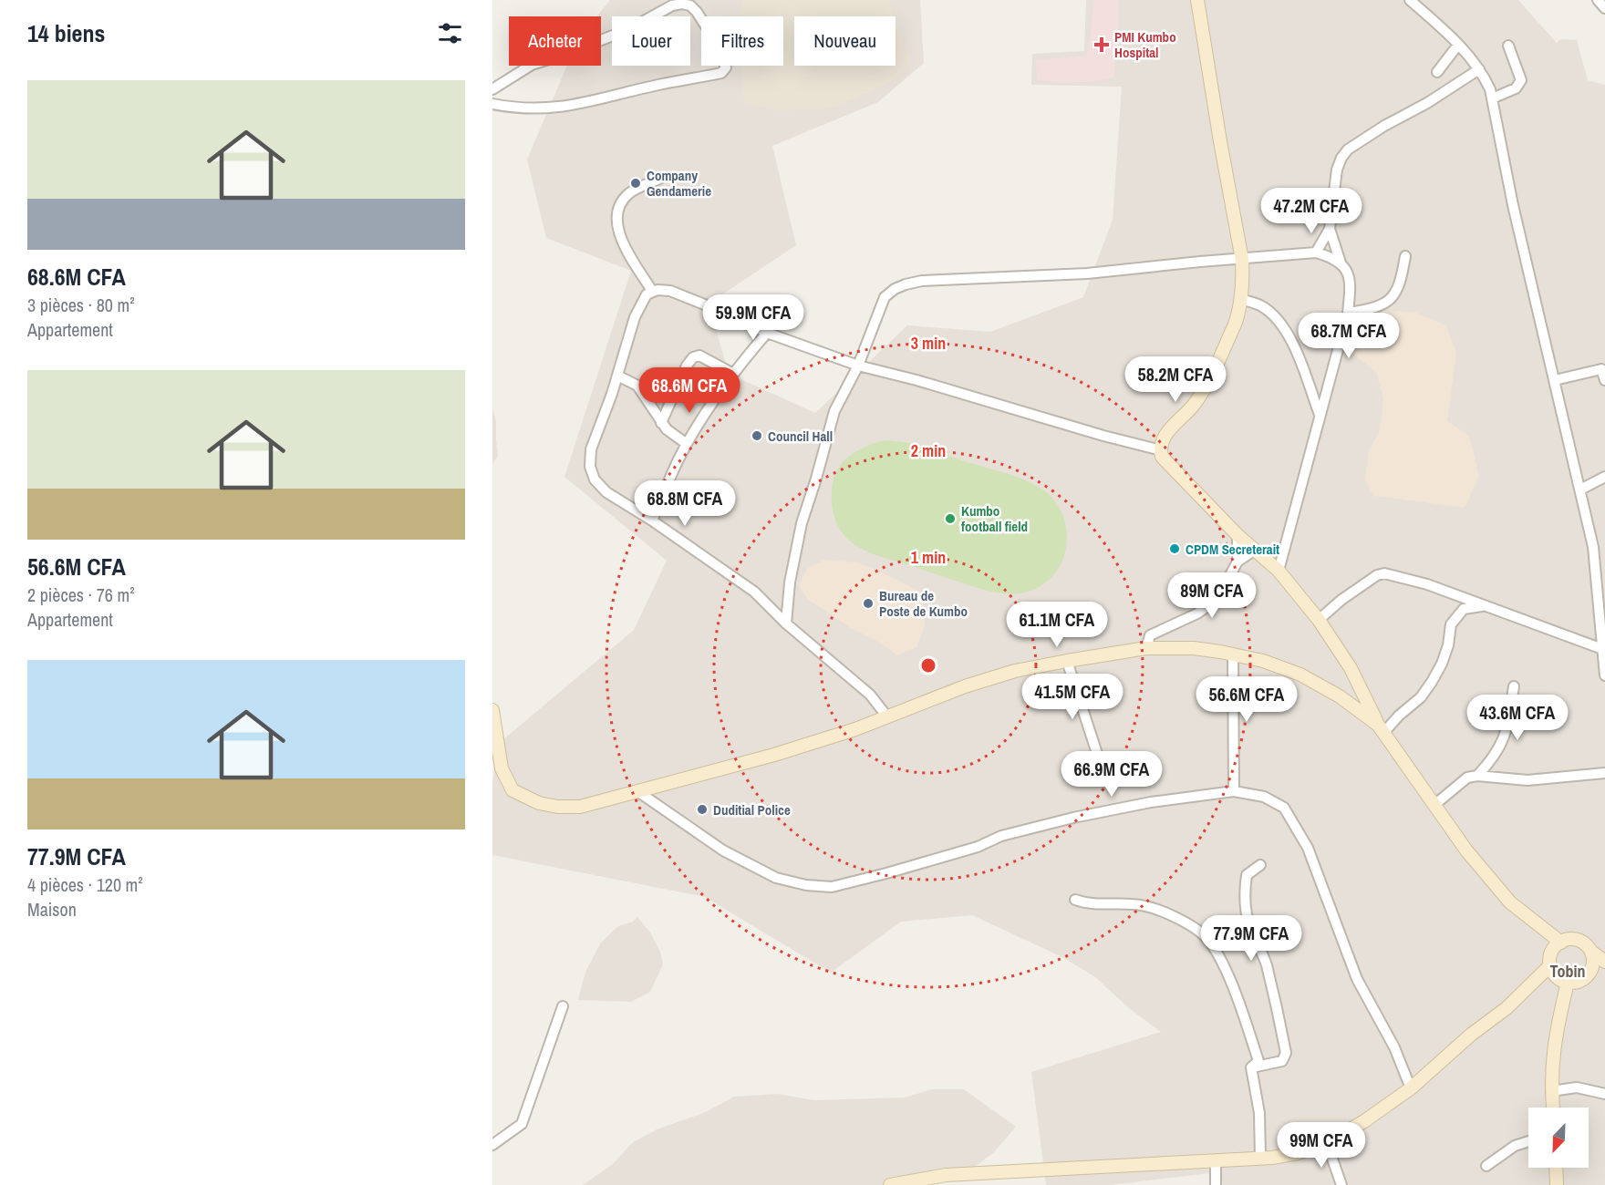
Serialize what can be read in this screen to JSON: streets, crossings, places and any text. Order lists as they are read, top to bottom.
{
  "districts": ["Tobin"],
  "places": {
    "health": ["PMI Kumbo Hospital"],
    "other": [
      "Company Gendamerie",
      "Council Hall",
      "Kumbo football field",
      "CPDM Secreterait",
      "Bureau de Poste de Kumbo",
      "Duditial Police"
    ]
  },
  "north": "bottom left",
  "page": {
    "heading": "14 biens",
    "chip": [
      "Acheter",
      "Louer",
      "Filtres",
      "Nouveau"
    ],
    "list": [
      {
        "name": "68.6M CFA",
        "note": "3 pièces · 80 m² · Appartement"
      },
      {
        "name": "56.6M CFA",
        "note": "2 pièces · 76 m² · Appartement"
      },
      {
        "name": "77.9M CFA",
        "note": "4 pièces · 120 m² · Maison"
      }
    ],
    "price": [
      "47.2M CFA",
      "59.9M CFA",
      "68.7M CFA",
      "58.2M CFA",
      "68.6M CFA",
      "68.8M CFA",
      "89M CFA",
      "61.1M CFA",
      "41.5M CFA",
      "56.6M CFA",
      "43.6M CFA",
      "66.9M CFA",
      "77.9M CFA",
      "99M CFA"
    ]
  },
  "rings": ["3 min", "2 min", "1 min"]
}
